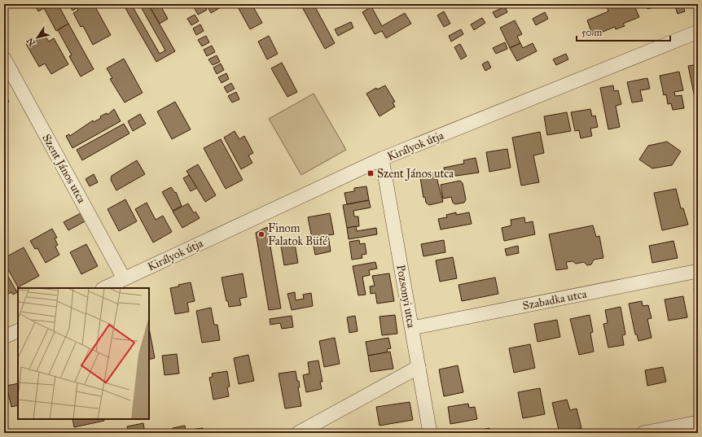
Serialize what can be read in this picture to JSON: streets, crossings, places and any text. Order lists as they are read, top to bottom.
{
  "streets": {
    "street": [
      "Királyok útja",
      "Szent János utca",
      "Pozsonyi utca",
      "Szabadka utca"
    ]
  },
  "crossings": [
    ["Királyok útja", "Szent János utca"],
    ["Királyok útja", "Pozsonyi utca"],
    ["Pozsonyi utca", "Szabadka utca"]
  ],
  "places": {
    "transit": ["Szent János utca"],
    "other": ["Finom Falatok Büfé"]
  },
  "scale_bar": "50 m",
  "north": "bottom left"
}
